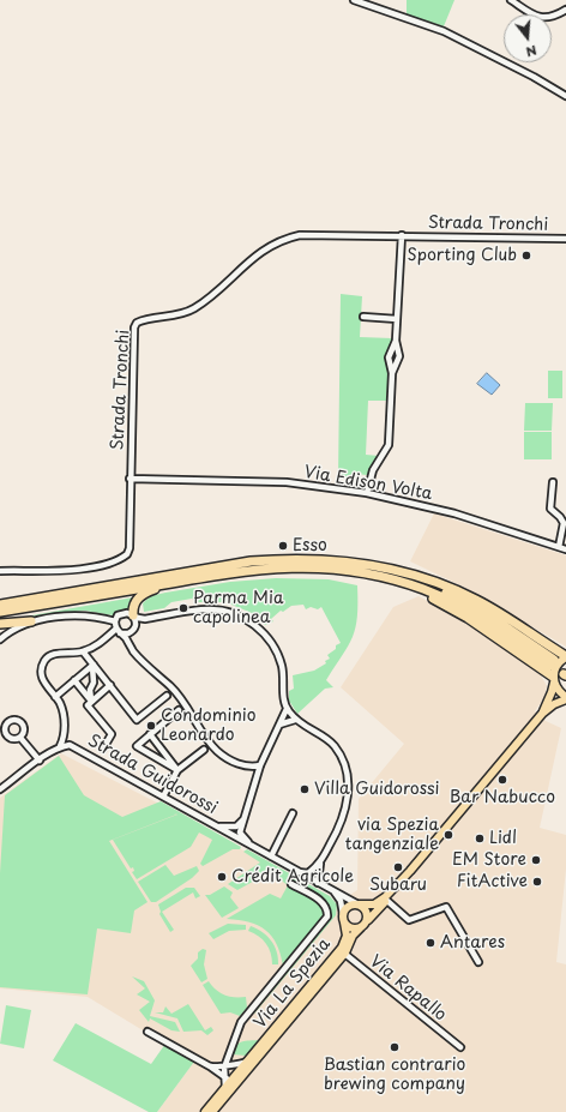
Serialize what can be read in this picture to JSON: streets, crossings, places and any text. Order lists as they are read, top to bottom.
{
  "streets": {
    "main road": ["Via La Spezia"],
    "street": [
      "Strada Tronchi",
      "Via Edison Volta",
      "Strada Guidorossi",
      "Via Rapallo"
    ]
  },
  "crossings": [
    ["Strada Tronchi", "Via Edison Volta"],
    ["Strada Guidorossi", "Via La Spezia"],
    ["Via La Spezia", "Via Rapallo"]
  ],
  "places": [
    "Sporting Club",
    "Esso",
    "Parma Mia capolinea",
    "Condominio Leonardo",
    "Bar Nabucco",
    "Villa Guidorossi",
    "via Spezia tangenziale",
    "Lidl",
    "EM Store",
    "Subaru",
    "Crédit Agricole",
    "FitActive",
    "Antares",
    "Bastian contrario brewing company"
  ],
  "north": "bottom"
}
